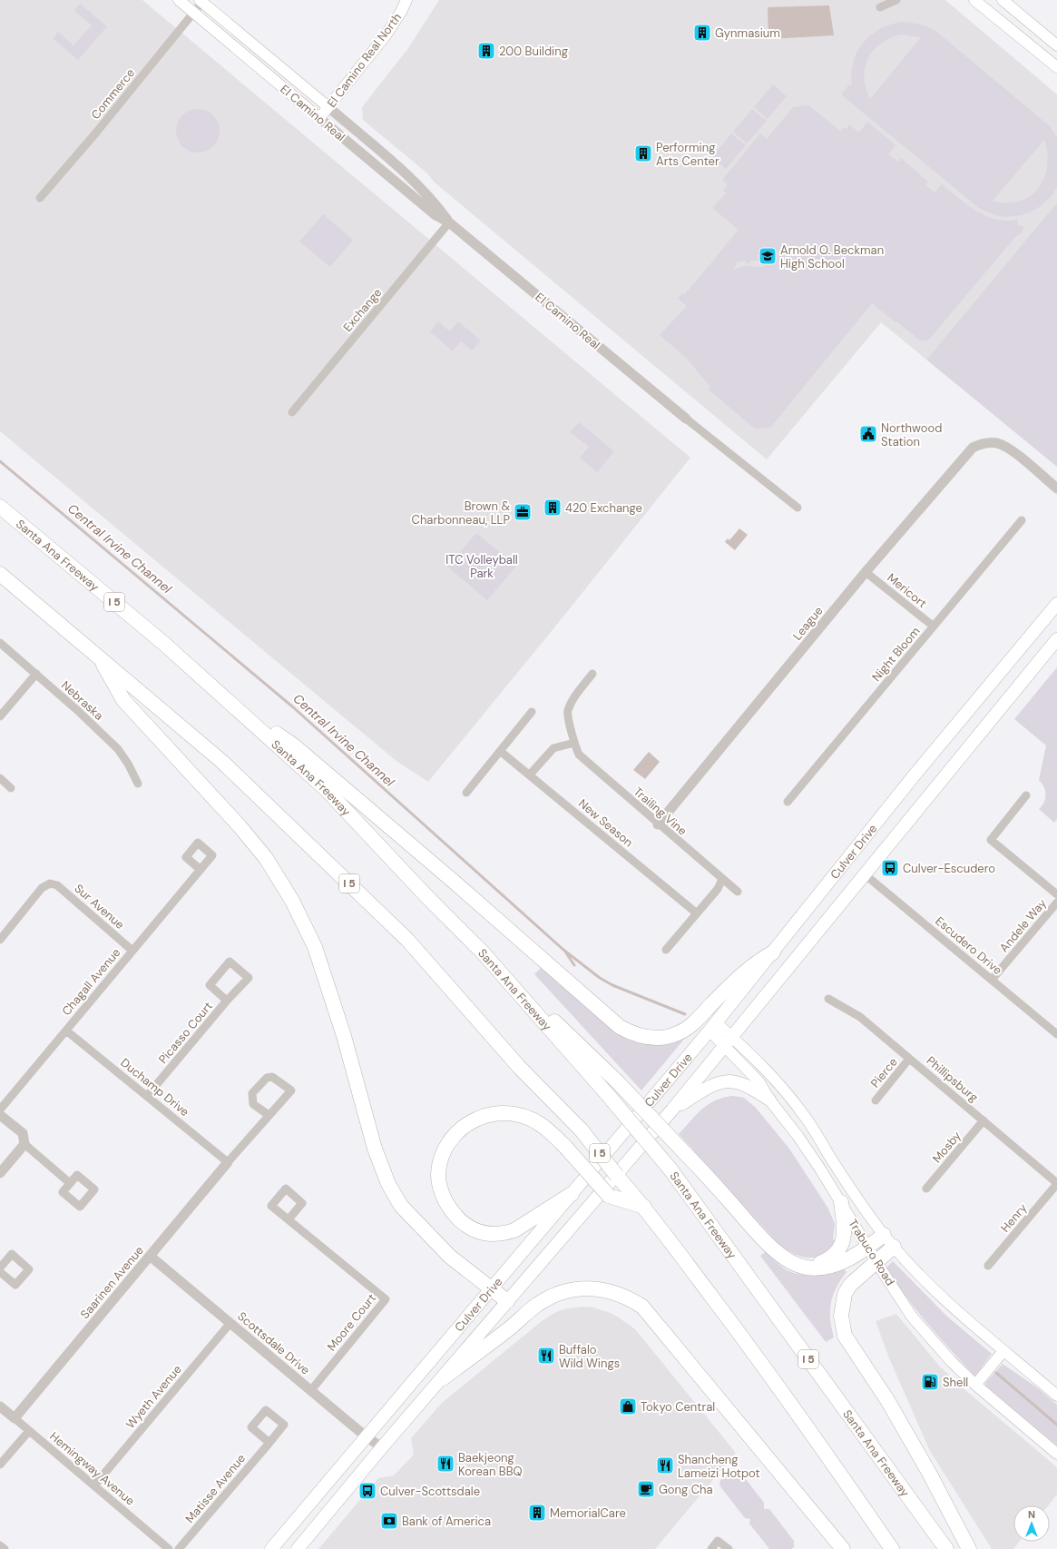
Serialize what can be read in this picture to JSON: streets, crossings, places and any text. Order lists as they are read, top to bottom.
{
  "streets": {
    "highway": ["Santa Ana Freeway", "I 5"],
    "main road": [
      "El Camino Real North",
      "El Camino Real",
      "Culver Drive",
      "Trabuco Road"
    ],
    "street": [
      "Commerce",
      "Exchange",
      "Mericort",
      "League",
      "Night Bloom",
      "Nebraska",
      "Trailing Vine",
      "New Season",
      "Sur Avenue",
      "Andele Way",
      "Escudero Drive",
      "Chagall Avenue",
      "Picasso Court",
      "Pierce",
      "Phillipsburg",
      "Duchamp Drive",
      "Mosby",
      "Henry",
      "Saarinen Avenue",
      "Moore Court",
      "Scottsdale Drive",
      "Wyeth Avenue",
      "Hemingway Avenue",
      "Matisse Avenue"
    ]
  },
  "crossings": [
    ["El Camino Real North", "El Camino Real"],
    ["Commerce", "El Camino Real"],
    ["El Camino Real", "Exchange"],
    ["Mericort", "League"],
    ["Mericort", "Night Bloom"],
    ["League", "Trailing Vine"],
    ["Culver Drive", "Escudero Drive"],
    ["Culver Drive", "Trabuco Road"],
    ["Culver Drive", "Scottsdale Drive"],
    ["Sur Avenue", "Chagall Avenue"],
    ["Andele Way", "Escudero Drive"],
    ["Chagall Avenue", "Duchamp Drive"],
    ["Picasso Court", "Duchamp Drive"],
    ["Pierce", "Phillipsburg"],
    ["Phillipsburg", "Mosby"],
    ["Phillipsburg", "Henry"],
    ["Duchamp Drive", "Saarinen Avenue"],
    ["Saarinen Avenue", "Scottsdale Drive"],
    ["Saarinen Avenue", "Hemingway Avenue"],
    ["Moore Court", "Scottsdale Drive"],
    ["Scottsdale Drive", "Wyeth Avenue"],
    ["Wyeth Avenue", "Hemingway Avenue"]
  ],
  "water": ["Central Irvine Channel"],
  "parks": ["ITC Volleyball Park"],
  "places": {
    "building": [
      "Gynmasium",
      "200 Building",
      "Performing Arts Center",
      "420 Exchange",
      "MemorialCare"
    ],
    "school or university": ["Arnold O. Beckman High School"],
    "public building": ["Northwood Station"],
    "office": ["Brown & Charbonneau, LLP"],
    "bus stop": ["Culver-Escudero", "Culver-Scottsdale"],
    "restaurant": ["Buffalo Wild Wings", "Baekjeong Korean BBQ", "Shancheng Lameizi Hotpot"],
    "fuel station": ["Shell"],
    "shop": ["Tokyo Central"],
    "cafe": ["Gong Cha"],
    "bank": ["Bank of America"]
  },
  "north": "top"
}
